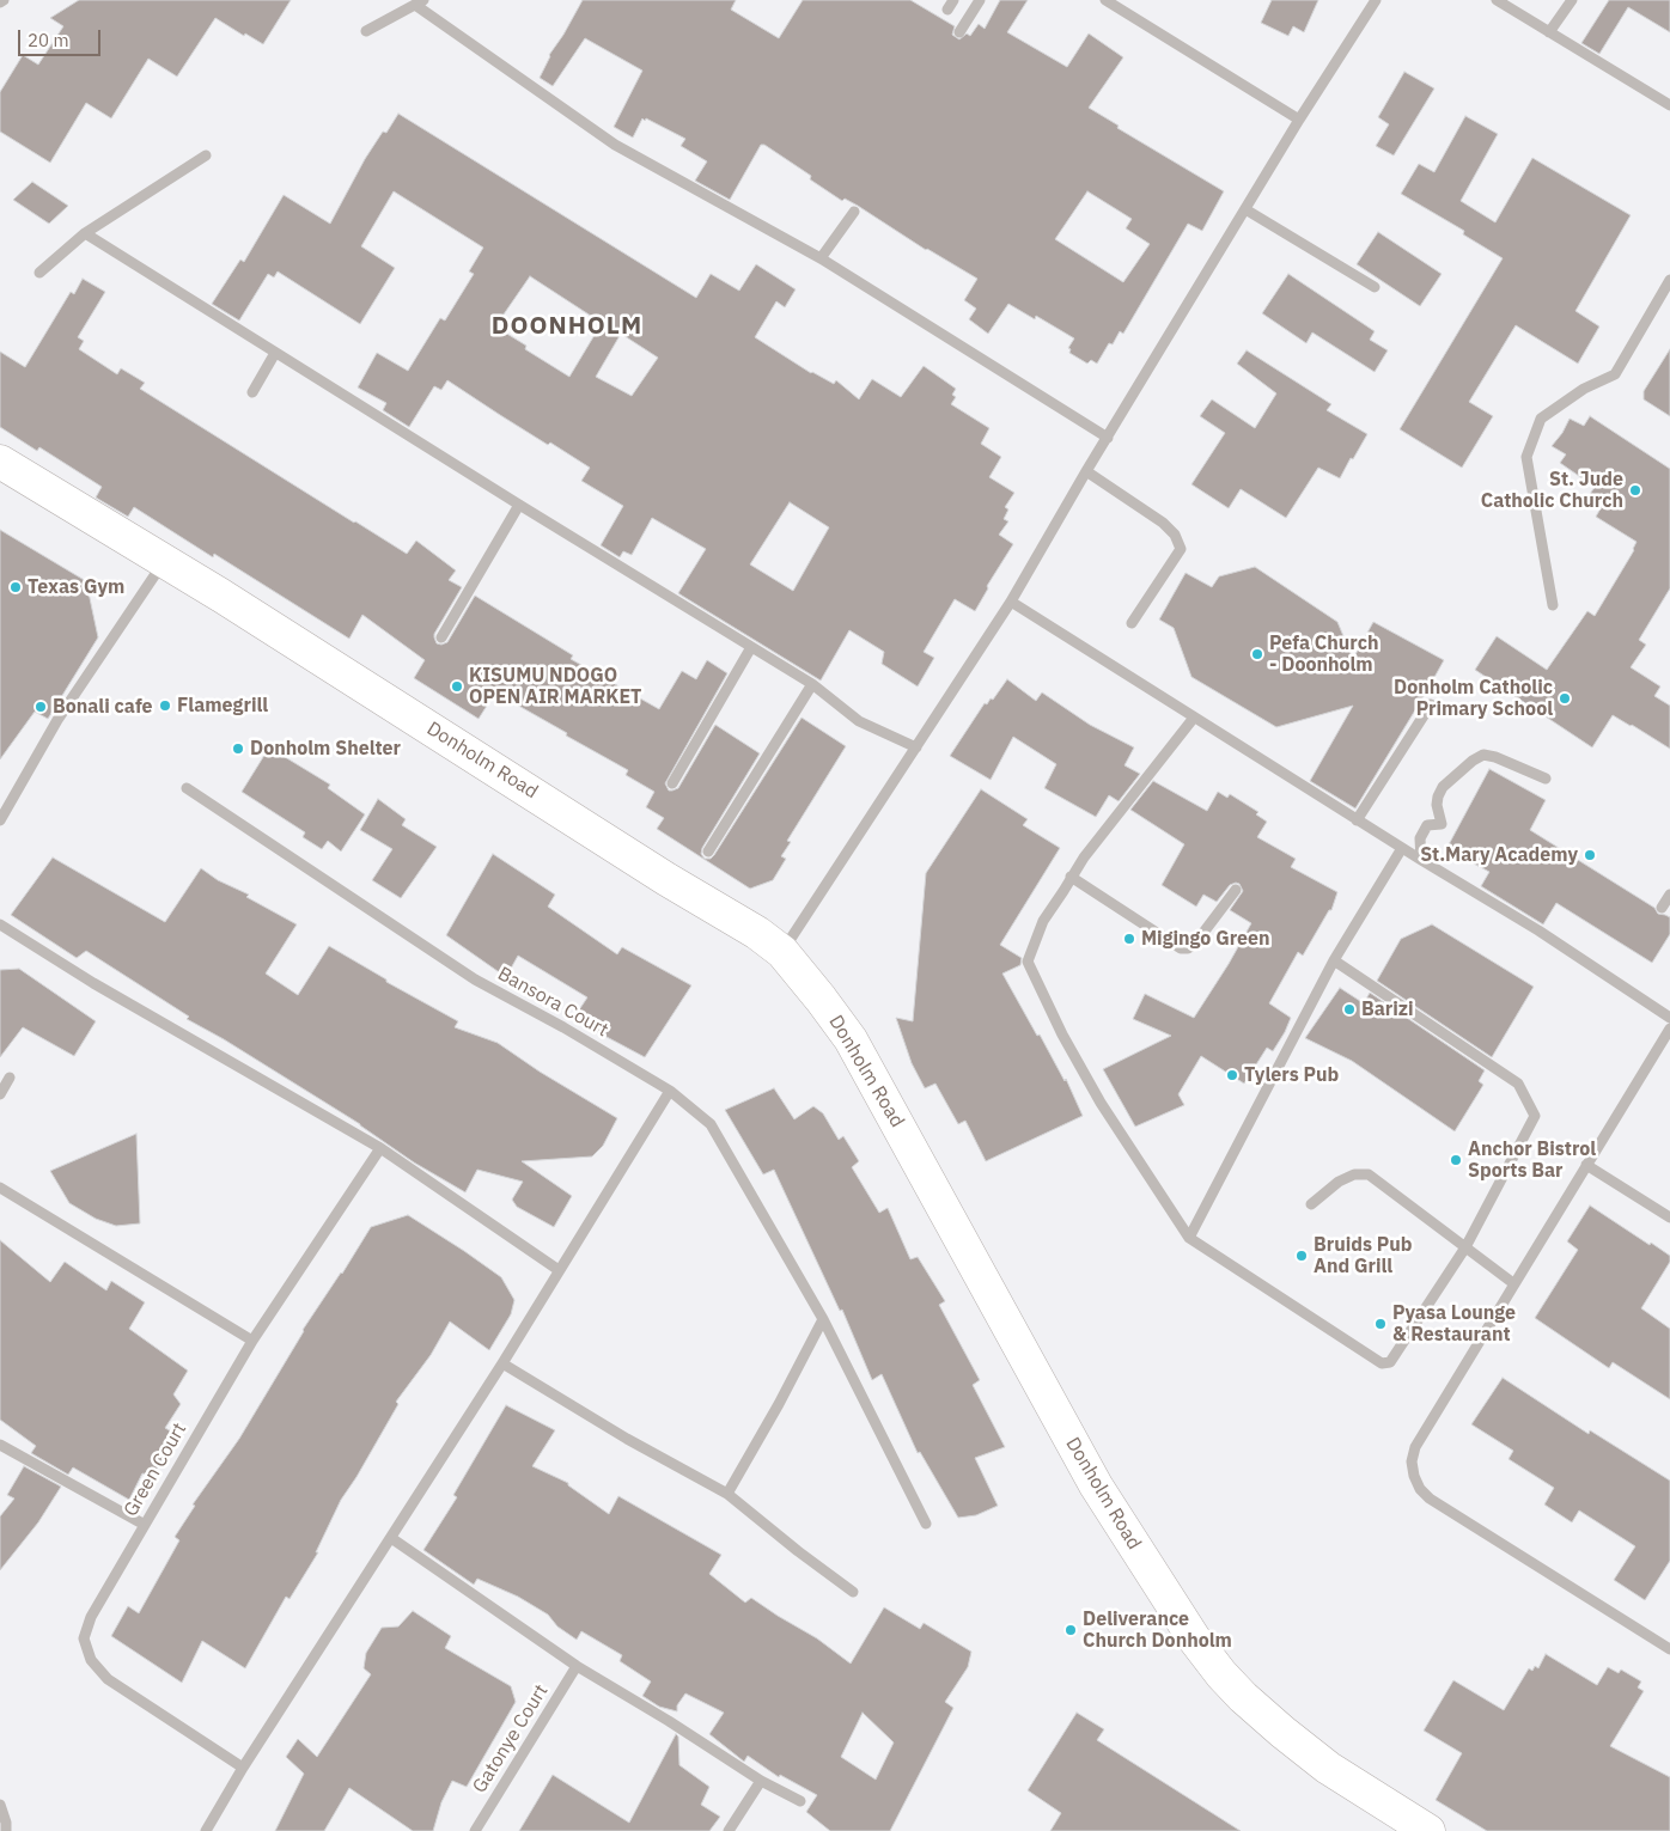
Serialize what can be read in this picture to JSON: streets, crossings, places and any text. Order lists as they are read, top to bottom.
{
  "streets": {
    "main road": ["Donholm Road"],
    "street": ["Bansora Court", "Green Court", "Gatonye Court"]
  },
  "districts": ["DOONHOLM"],
  "places": [
    "St. Jude Catholic Church",
    "Texas Gym",
    "Pefa Church - Doonholm",
    "KISUMU NDOGO OPEN AIR MARKET",
    "Donholm Catholic Primary School",
    "Flamegrill",
    "Bonali cafe",
    "Donholm Shelter",
    "St.Mary Academy",
    "Migingo Green",
    "Barizi",
    "Tylers Pub",
    "Anchor Bistrol Sports Bar",
    "Bruids Pub And Grill",
    "Pyasa Lounge & Restaurant",
    "Deliverance Church Donholm"
  ],
  "scale_bar": "20 m"
}
